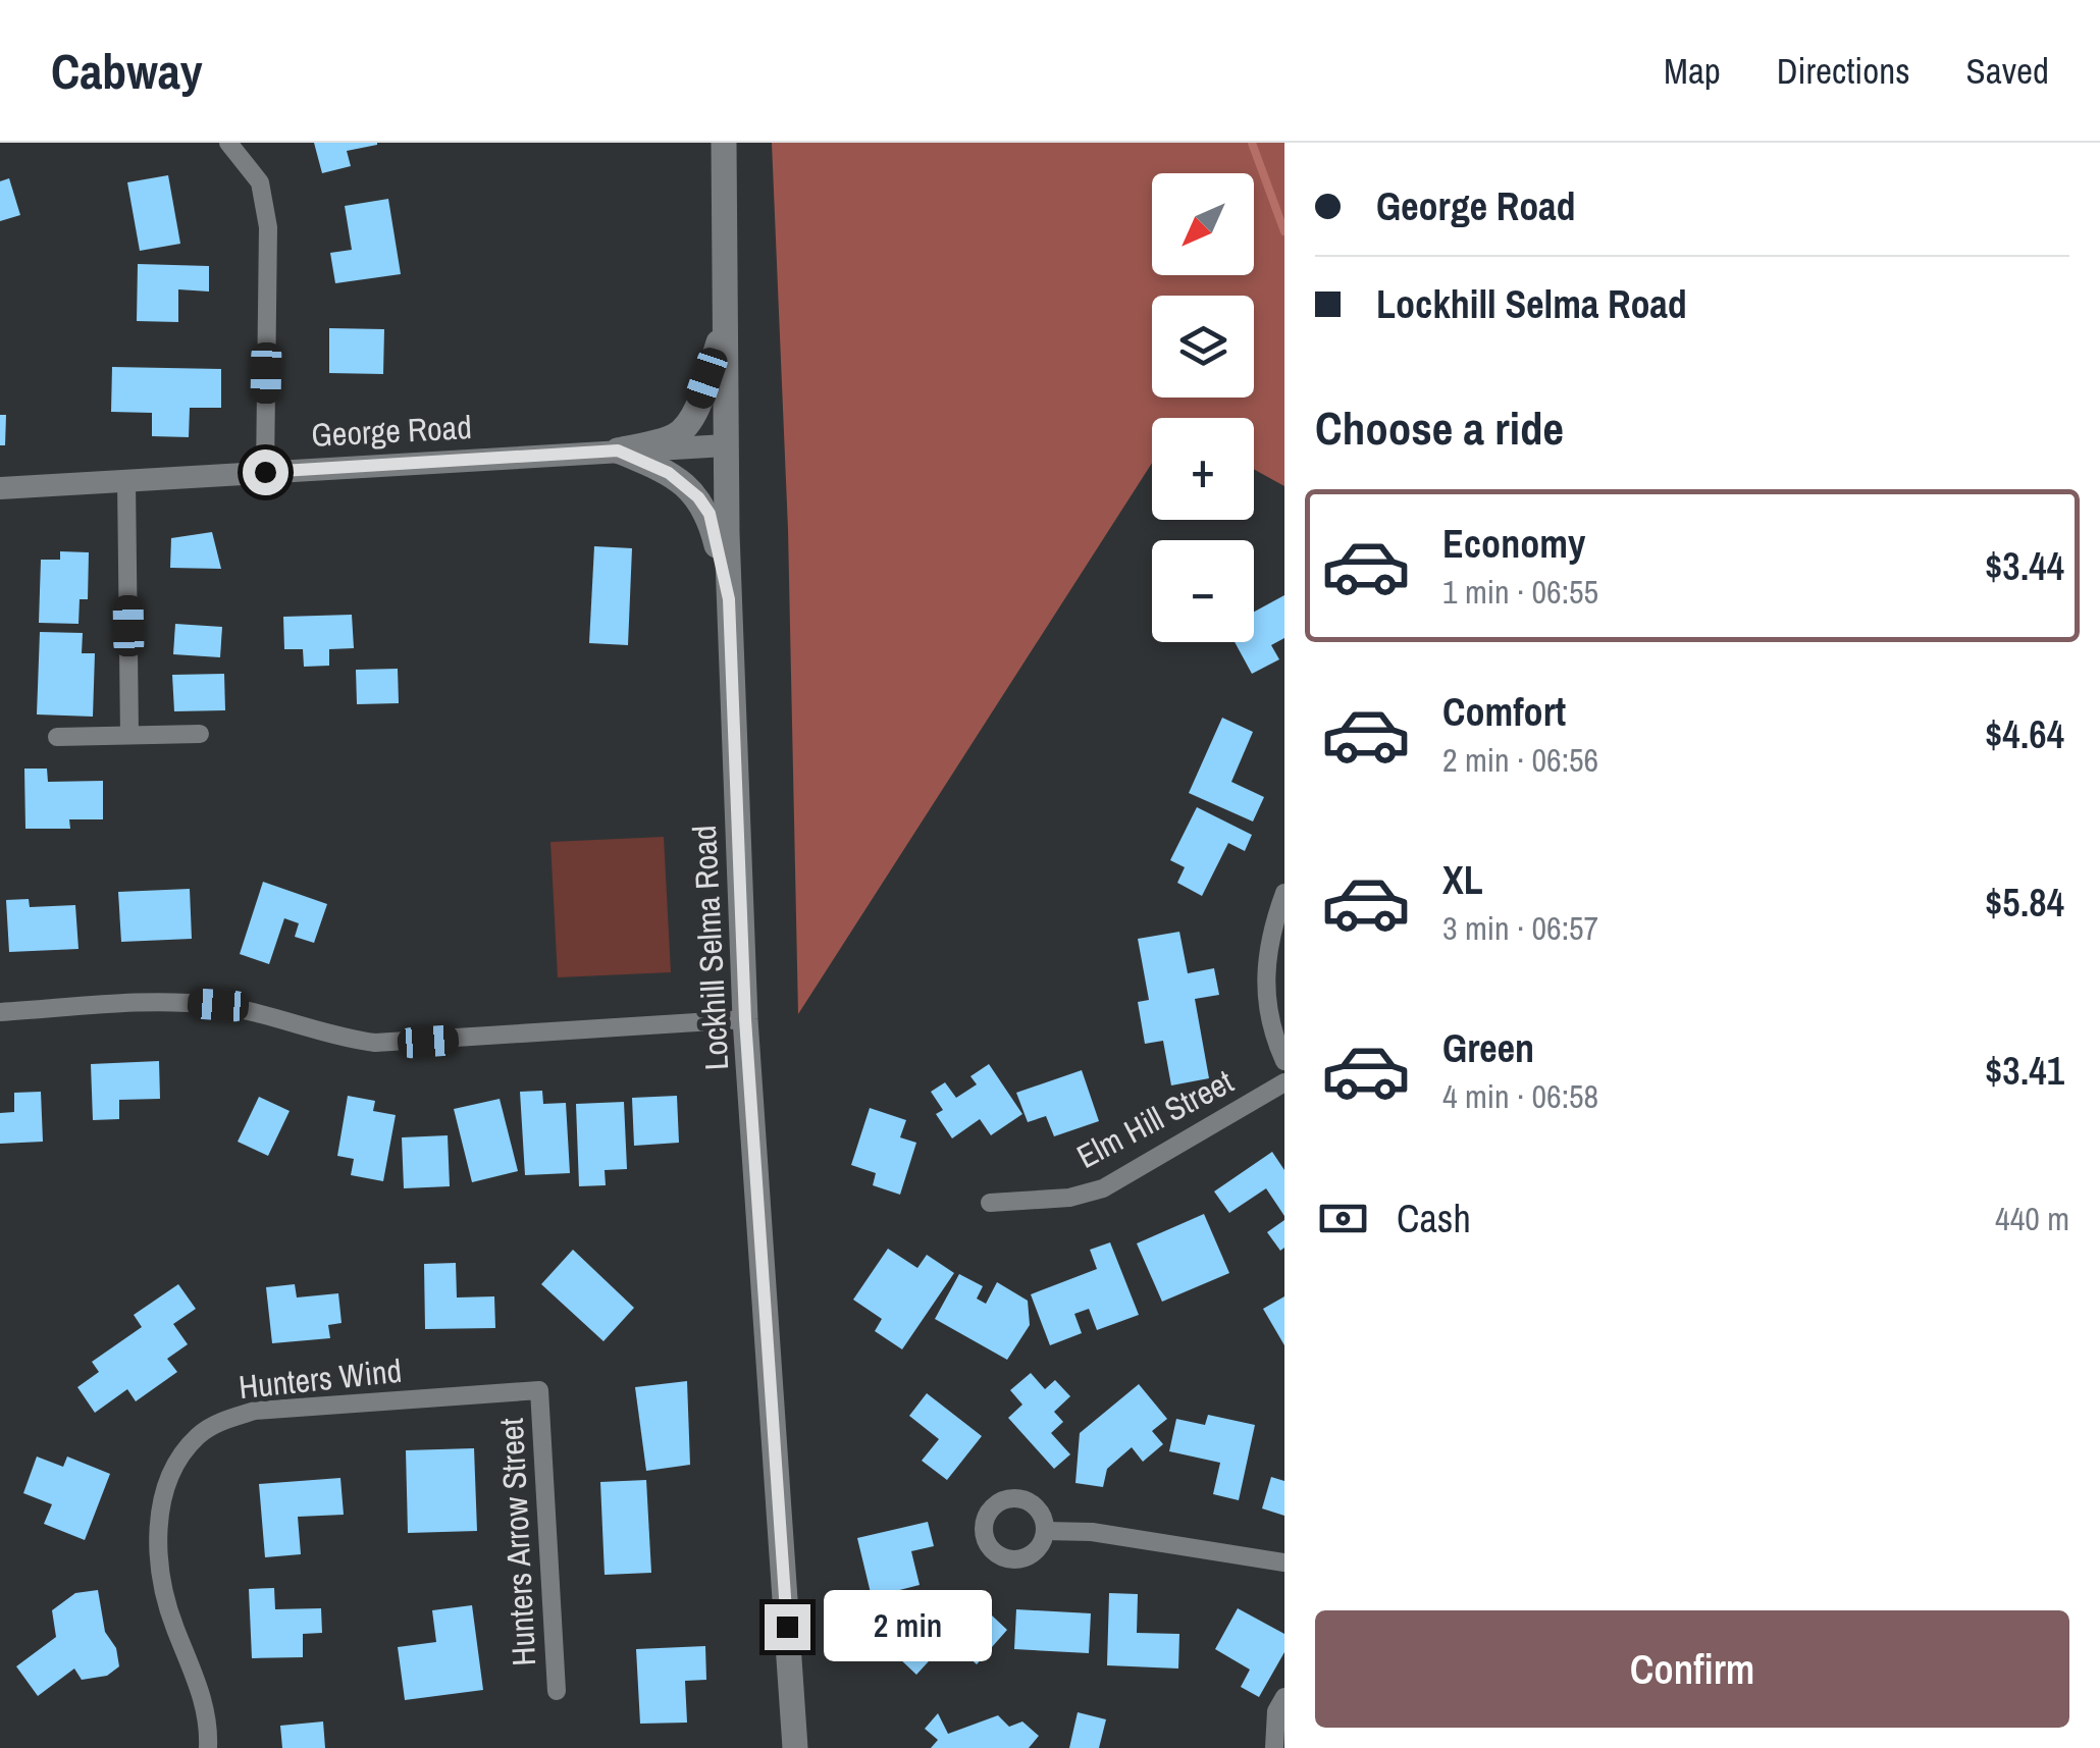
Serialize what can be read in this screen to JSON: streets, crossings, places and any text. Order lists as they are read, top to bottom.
{
  "streets": {
    "main road": ["Lockhill Selma Road"],
    "street": [
      "George Road",
      "Elm Hill Street",
      "Hunters Wind",
      "Hunters Arrow Street"
    ]
  },
  "crossings": [
    ["George Road", "Lockhill Selma Road"],
    ["Hunters Wind", "Hunters Arrow Street"]
  ],
  "north": "bottom left",
  "page": {
    "header": "Cabway",
    "nav": ["Map", "Directions", "Saved"],
    "banner": ["George Road", "Lockhill Selma Road"],
    "map_buttons": ["+", "−"],
    "heading": "Choose a ride",
    "list": [
      {
        "name": "Economy",
        "note": "1 min · 06:55",
        "value": "$3.44"
      },
      {
        "name": "Comfort",
        "note": "2 min · 06:56",
        "value": "$4.64"
      },
      {
        "name": "XL",
        "note": "3 min · 06:57",
        "value": "$5.84"
      },
      {
        "name": "Green",
        "note": "4 min · 06:58",
        "value": "$3.41"
      }
    ],
    "pay": ["Cash", "440 m"],
    "bubble": "2 min",
    "buttons": "Confirm"
  }
}
